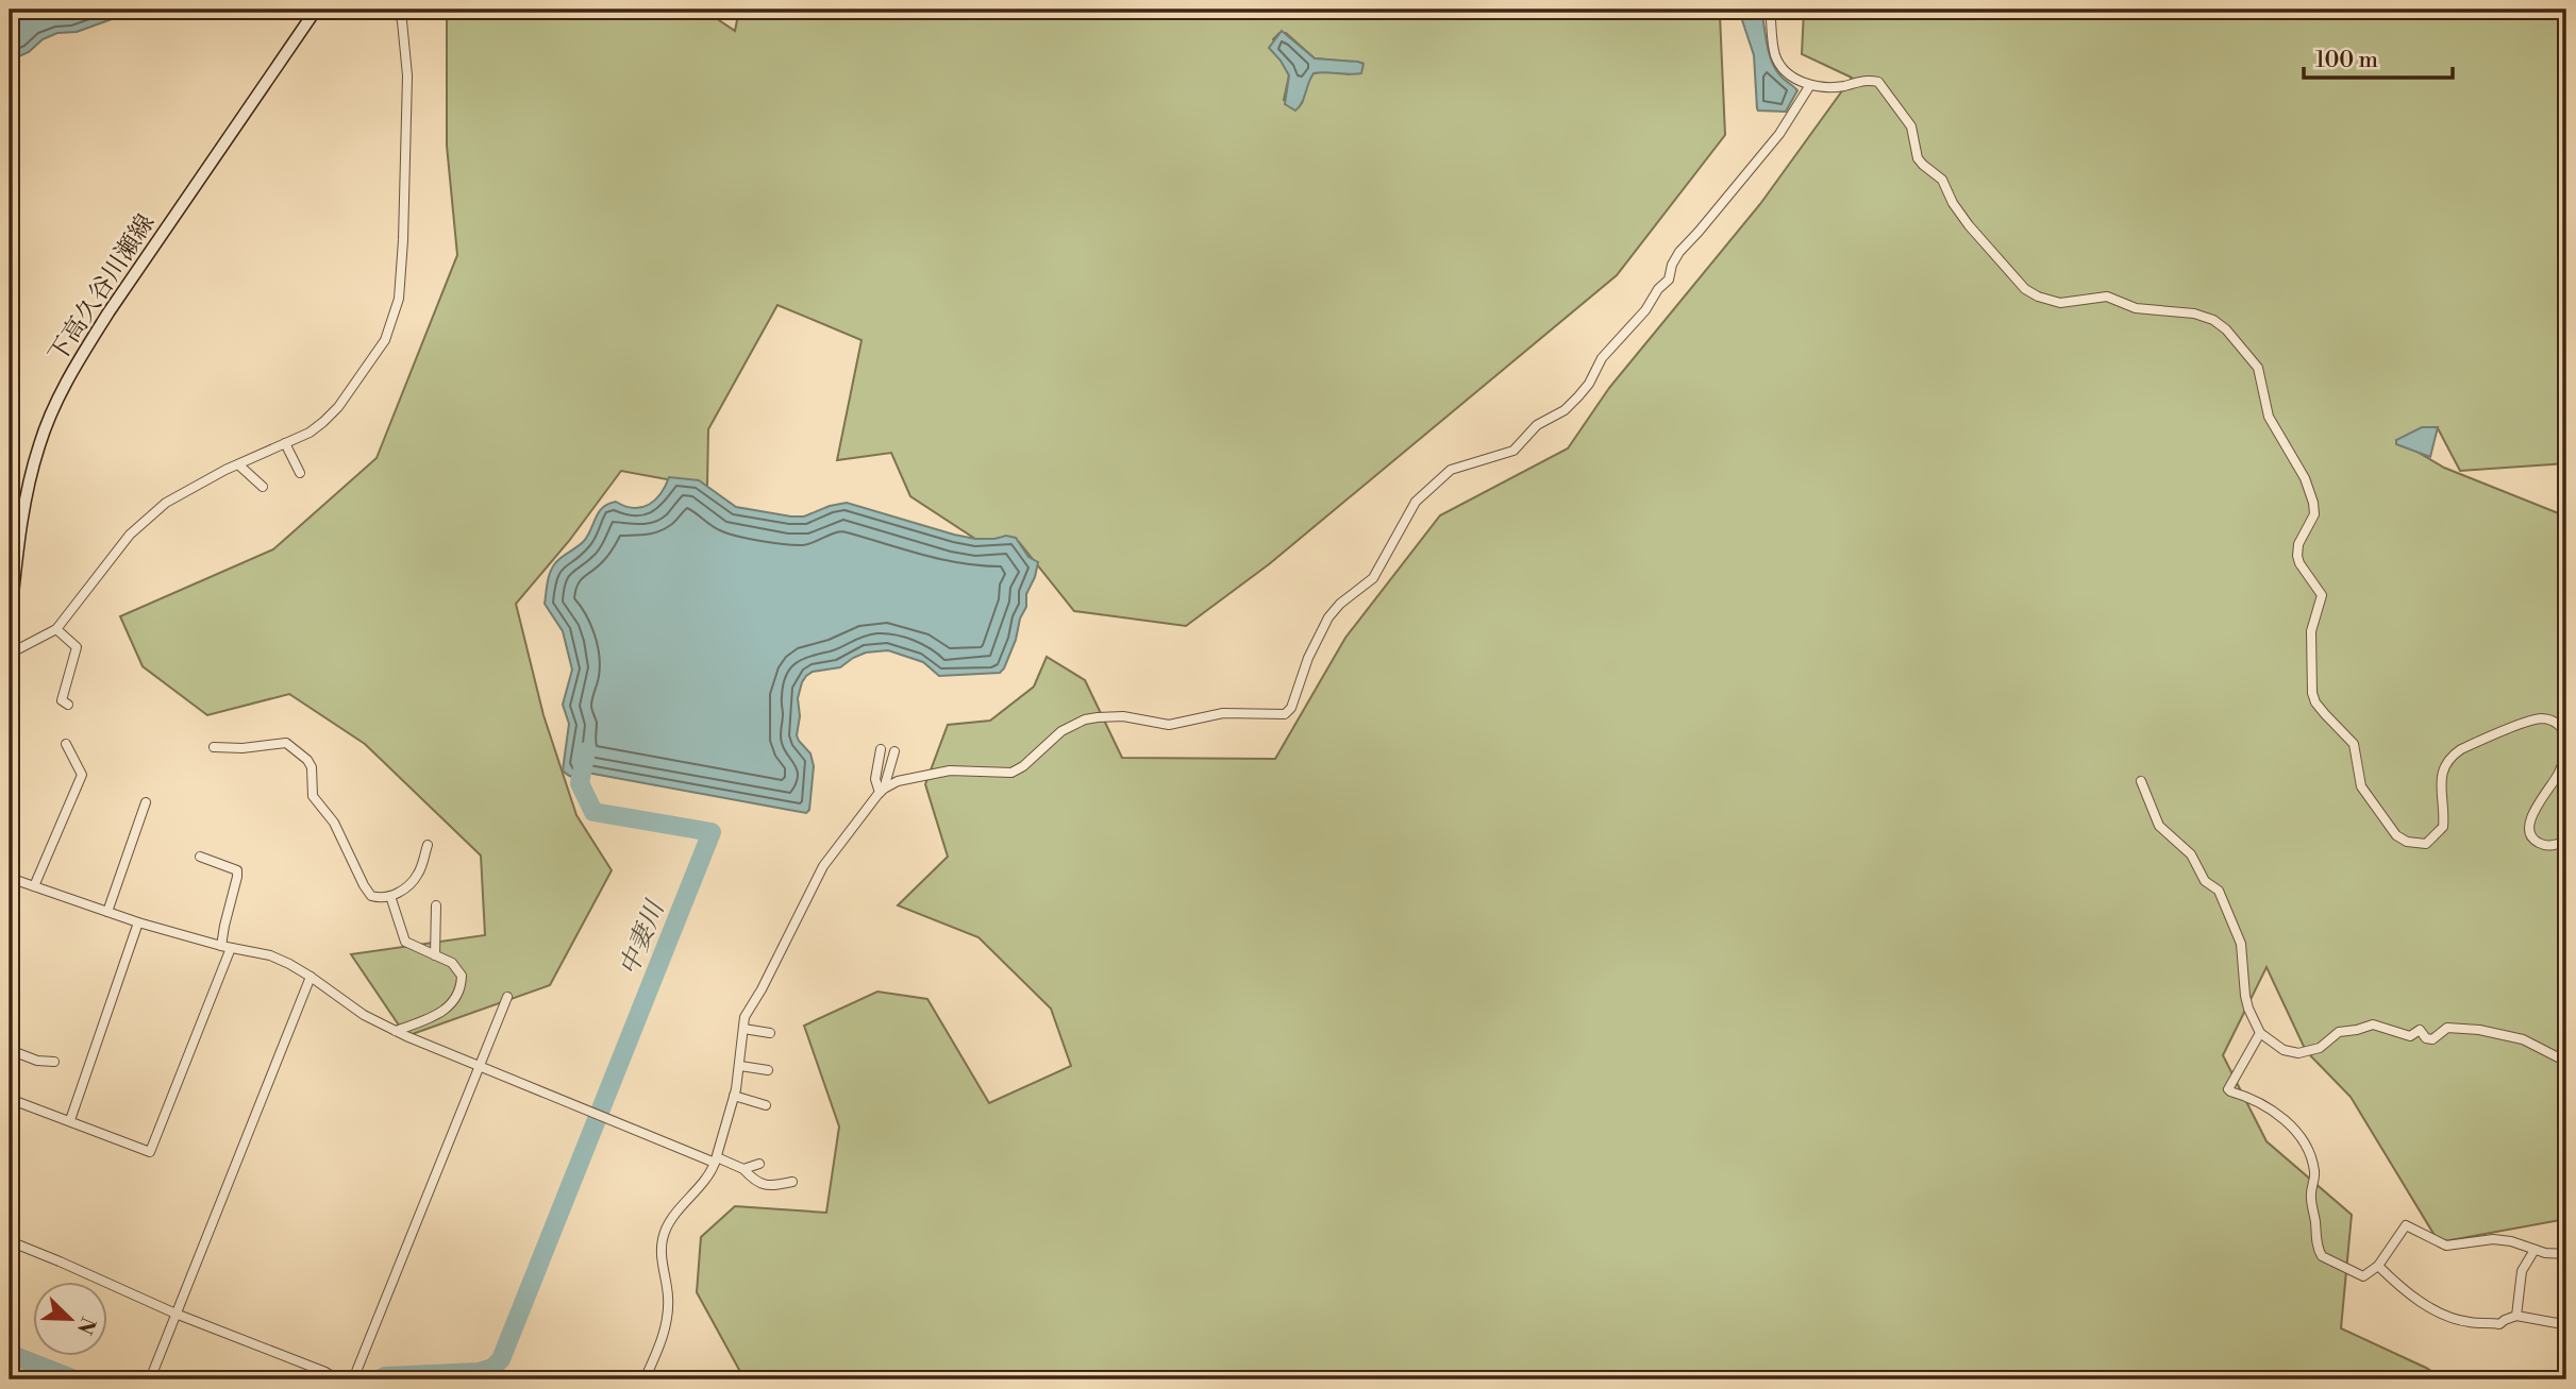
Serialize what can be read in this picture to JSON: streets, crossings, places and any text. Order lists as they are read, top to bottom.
{
  "streets": {
    "main road": ["下高久谷川瀬線"]
  },
  "water": ["中妻川"],
  "scale_bar": "100 m",
  "north": "bottom right"
}
